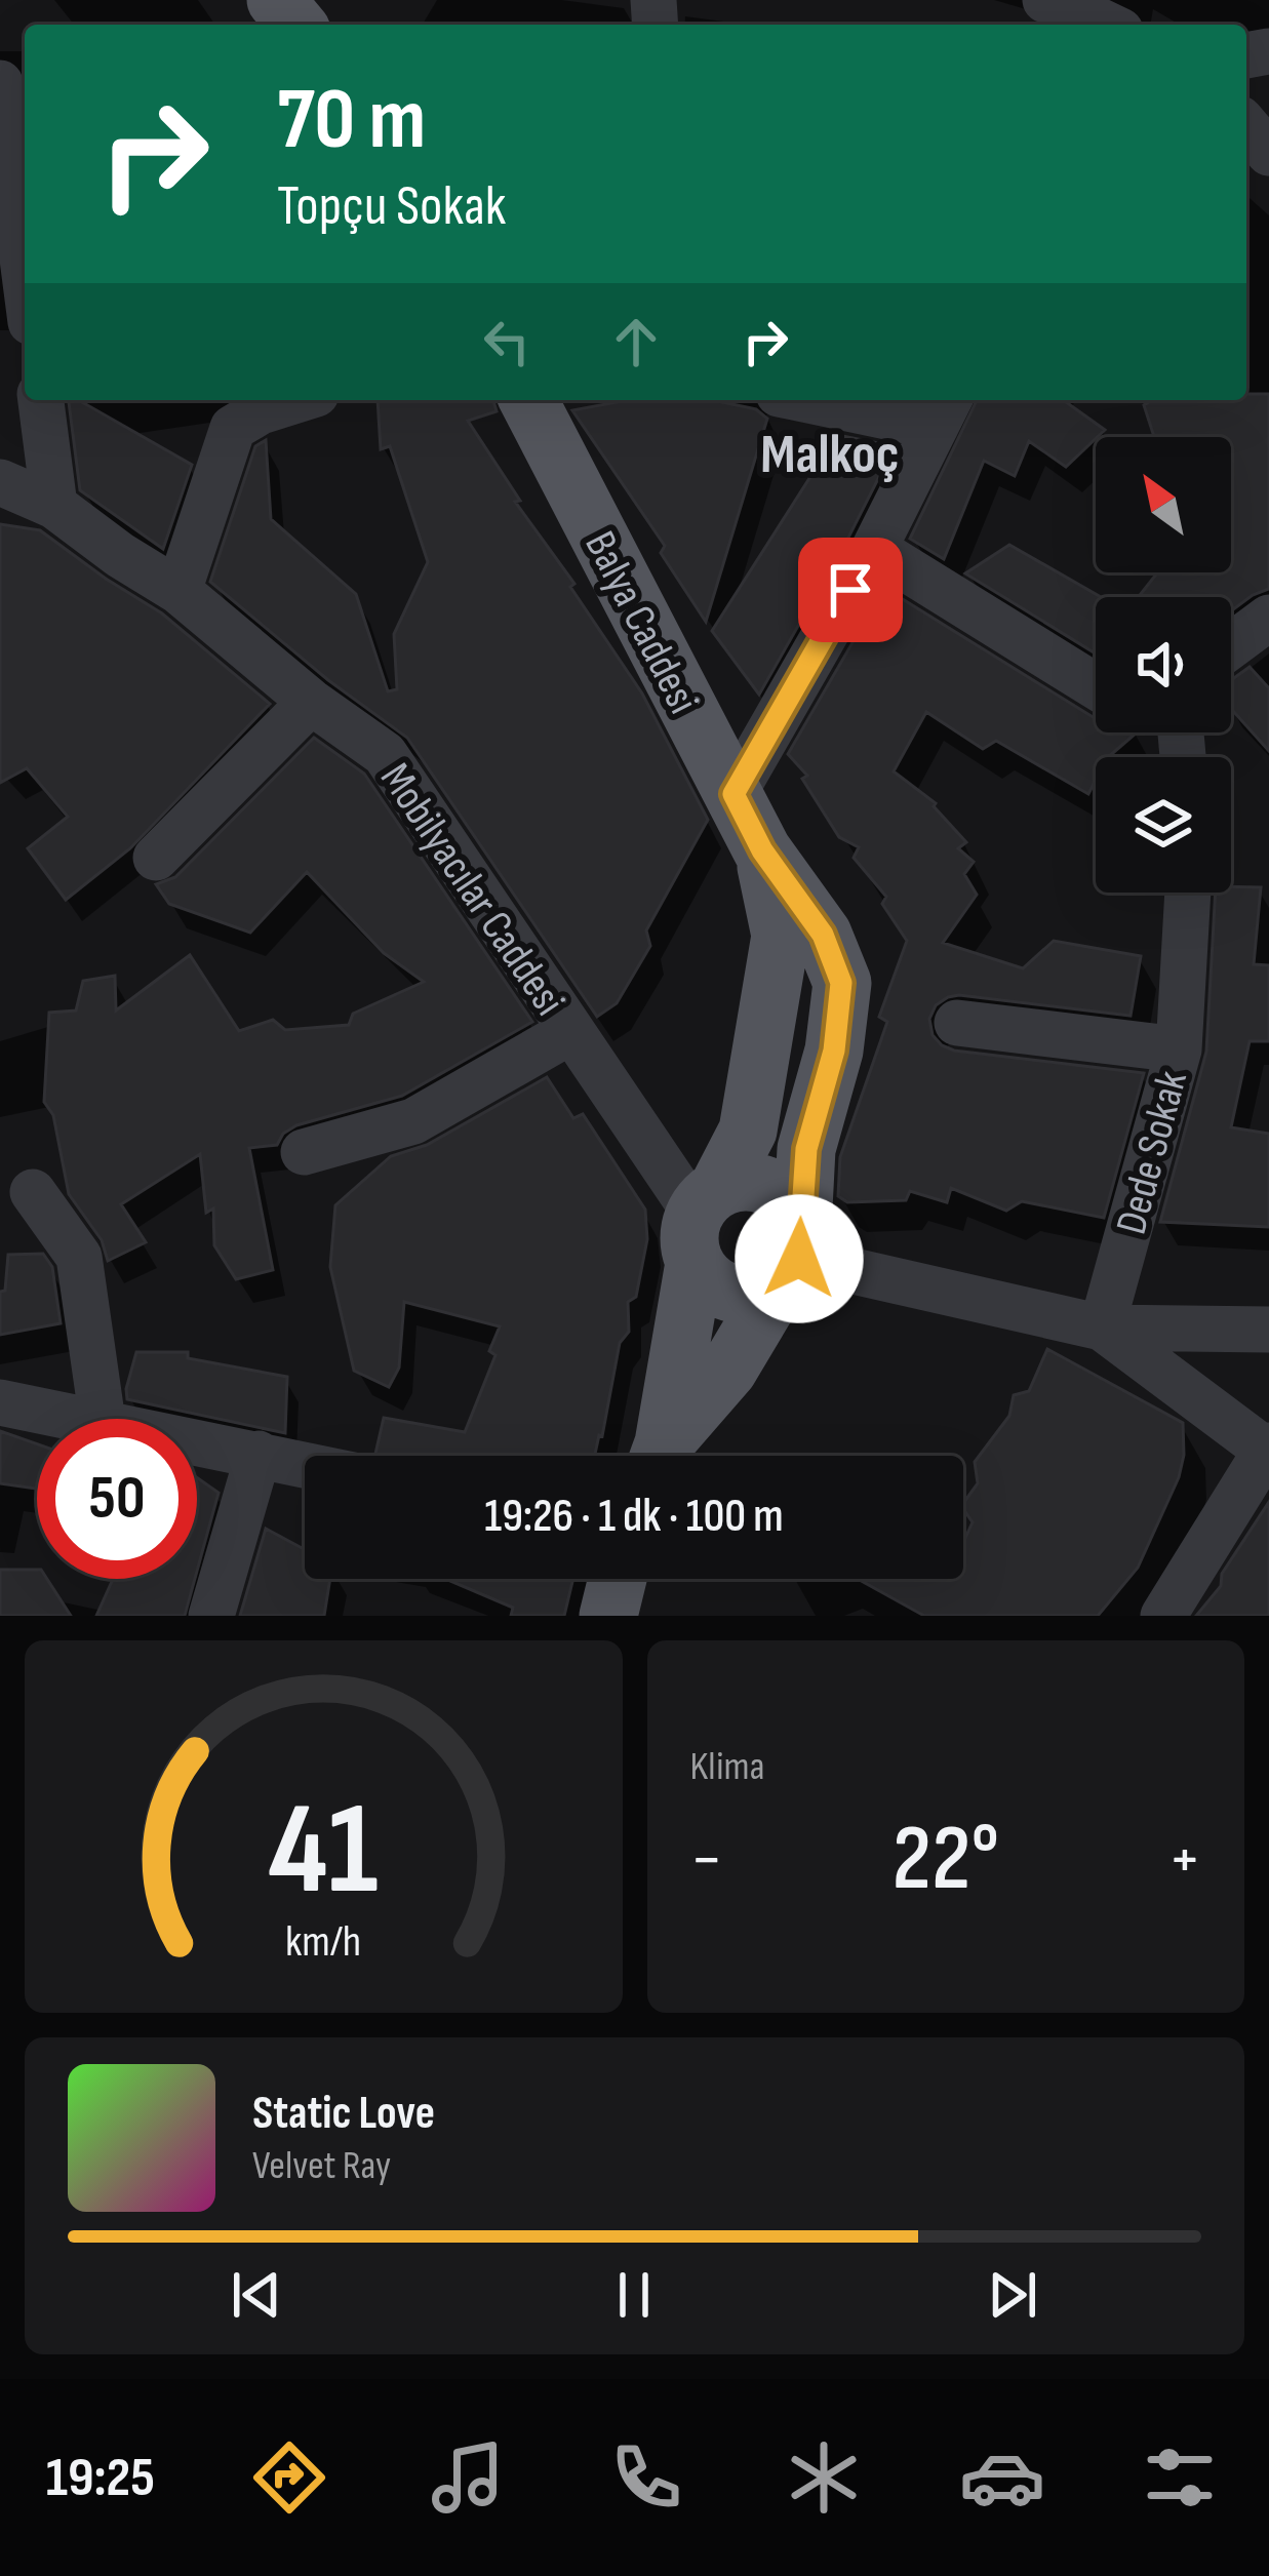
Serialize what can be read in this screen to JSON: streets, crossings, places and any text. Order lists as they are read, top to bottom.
{
  "streets": {
    "main road": ["Balya Caddesi"],
    "street": ["Mobilyacılar Caddesi", "Dede Sokak"]
  },
  "crossings": [
    ["Balya Caddesi", "Mobilyacılar Caddesi"]
  ],
  "districts": ["Malkoç"],
  "north": "top left",
  "page": {
    "turn": ["70 m", "Topçu Sokak"],
    "limit": "50",
    "trip": "19:26 · 1 dk · 100 m",
    "tile": "Klima",
    "heat": ["−", "22°", "+"],
    "song": ["Static Love", "Velvet Ray"],
    "tabs": "19:25",
    "gauge": ["41", "km/h"]
  }
}
